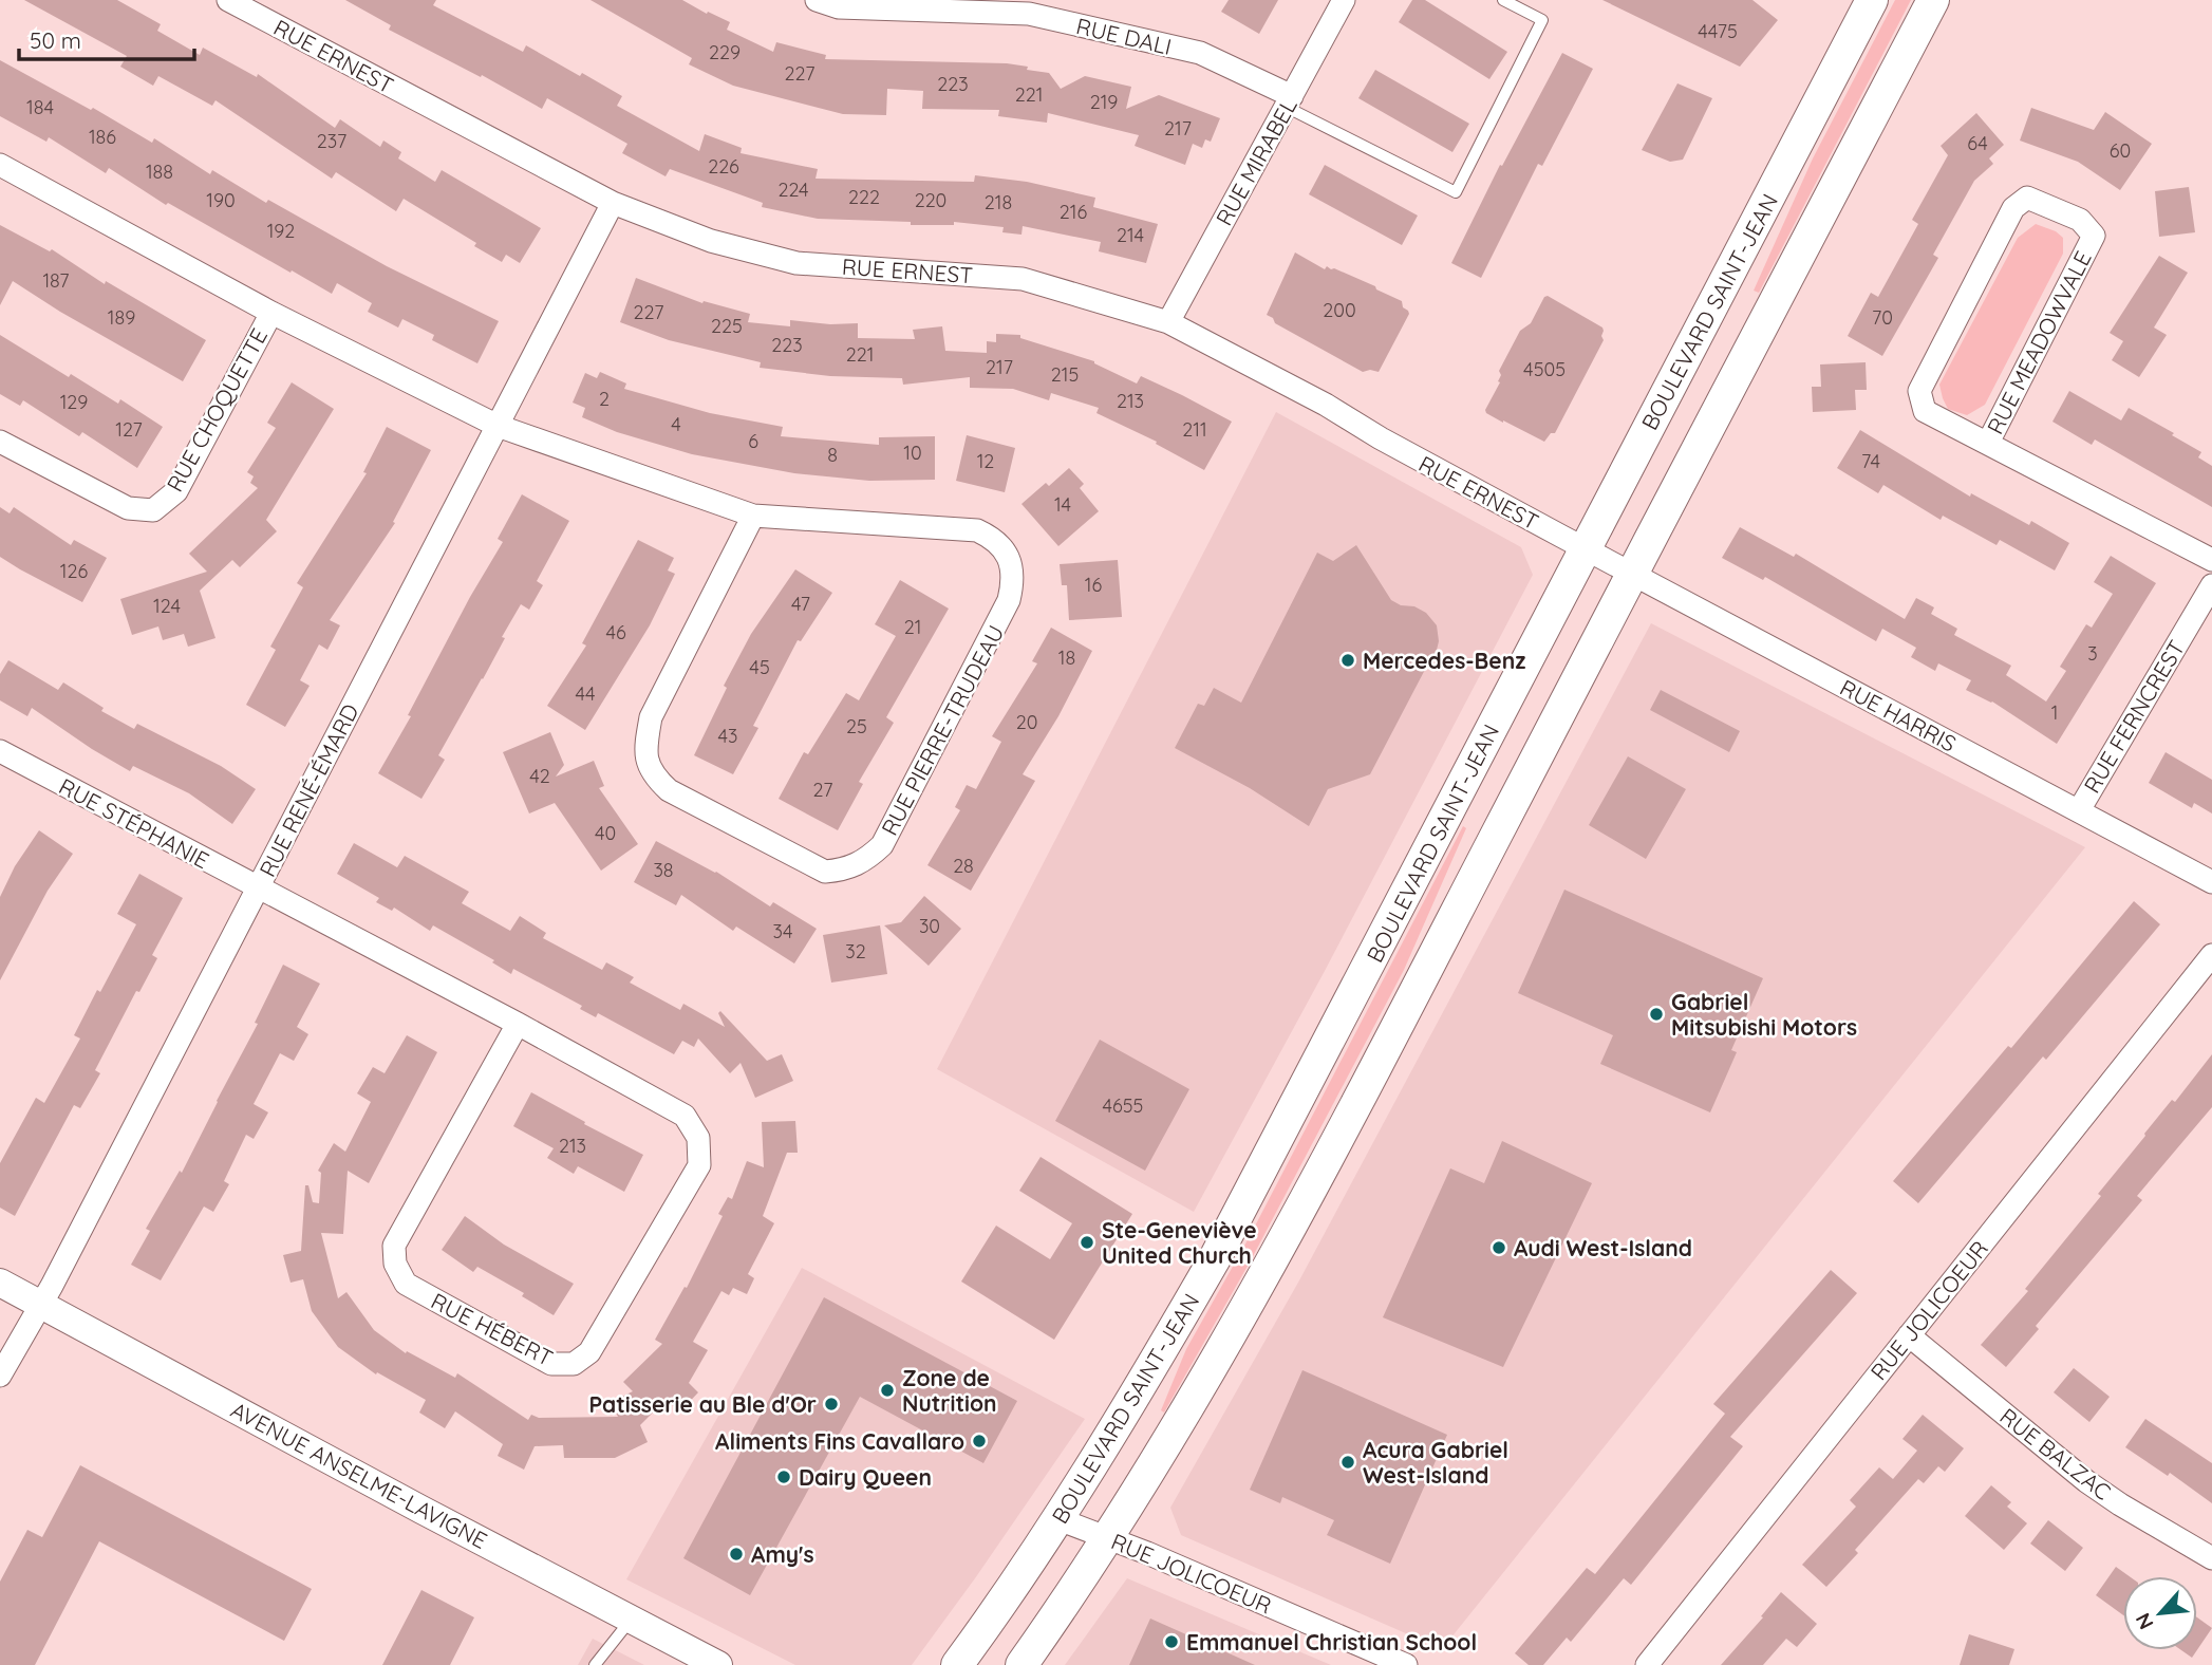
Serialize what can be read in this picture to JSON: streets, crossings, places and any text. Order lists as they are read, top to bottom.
{
  "streets": {
    "main road": ["BOULEVARD SAINT-JEAN"],
    "street": [
      "RUE DALI",
      "RUE ERNEST",
      "RUE MIRABEL",
      "RUE MEADOWVALE",
      "RUE CHOQUETTE",
      "RUE HARRIS",
      "RUE FERNCREST",
      "RUE PIERRE-TRUDEAU",
      "RUE RENÉ-ÉMARD",
      "RUE STÉPHANIE",
      "RUE JOLICOEUR",
      "RUE HÉBERT",
      "RUE BALZAC",
      "AVENUE ANSELME-LAVIGNE"
    ]
  },
  "crossings": [
    ["RUE DALI", "RUE MIRABEL"],
    ["RUE ERNEST", "RUE MIRABEL"],
    ["RUE ERNEST", "BOULEVARD SAINT-JEAN"],
    ["RUE ERNEST", "RUE HARRIS"],
    ["RUE ERNEST", "RUE RENÉ-ÉMARD"],
    ["BOULEVARD SAINT-JEAN", "RUE HARRIS"],
    ["BOULEVARD SAINT-JEAN", "RUE JOLICOEUR"],
    ["RUE CHOQUETTE", "RUE PIERRE-TRUDEAU"],
    ["RUE CHOQUETTE", "RUE RENÉ-ÉMARD"],
    ["RUE HARRIS", "RUE FERNCREST"],
    ["RUE PIERRE-TRUDEAU", "RUE RENÉ-ÉMARD"],
    ["RUE RENÉ-ÉMARD", "RUE STÉPHANIE"],
    ["RUE RENÉ-ÉMARD", "RUE HÉBERT"],
    ["RUE RENÉ-ÉMARD", "AVENUE ANSELME-LAVIGNE"],
    ["RUE STÉPHANIE", "RUE HÉBERT"],
    ["RUE JOLICOEUR", "RUE BALZAC"]
  ],
  "places": [
    "Mercedes-Benz",
    "Gabriel Mitsubishi Motors",
    "Ste-Geneviève United Church",
    "Audi West-Island",
    "Zone de Nutrition",
    "Patisserie au Ble d'Or",
    "Aliments Fins Cavallaro",
    "Acura Gabriel West-Island",
    "Dairy Queen",
    "Amy's",
    "Emmanuel Christian School"
  ],
  "house_numbers": [
    "4475",
    "229",
    "227",
    "223",
    "221",
    "219",
    "184",
    "217",
    "186",
    "237",
    "64",
    "60",
    "226",
    "188",
    "224",
    "222",
    "190",
    "220",
    "218",
    "216",
    "192",
    "214",
    "187",
    "200",
    "227",
    "189",
    "70",
    "225",
    "223",
    "221",
    "217",
    "4505",
    "215",
    "2",
    "213",
    "129",
    "4",
    "127",
    "211",
    "6",
    "10",
    "8",
    "12",
    "74",
    "14",
    "126",
    "16",
    "47",
    "124",
    "21",
    "46",
    "3",
    "18",
    "45",
    "44",
    "1",
    "20",
    "25",
    "43",
    "42",
    "27",
    "40",
    "28",
    "38",
    "30",
    "34",
    "32",
    "4655",
    "213"
  ],
  "scale_bar": "50 m",
  "north": "bottom left"
}
